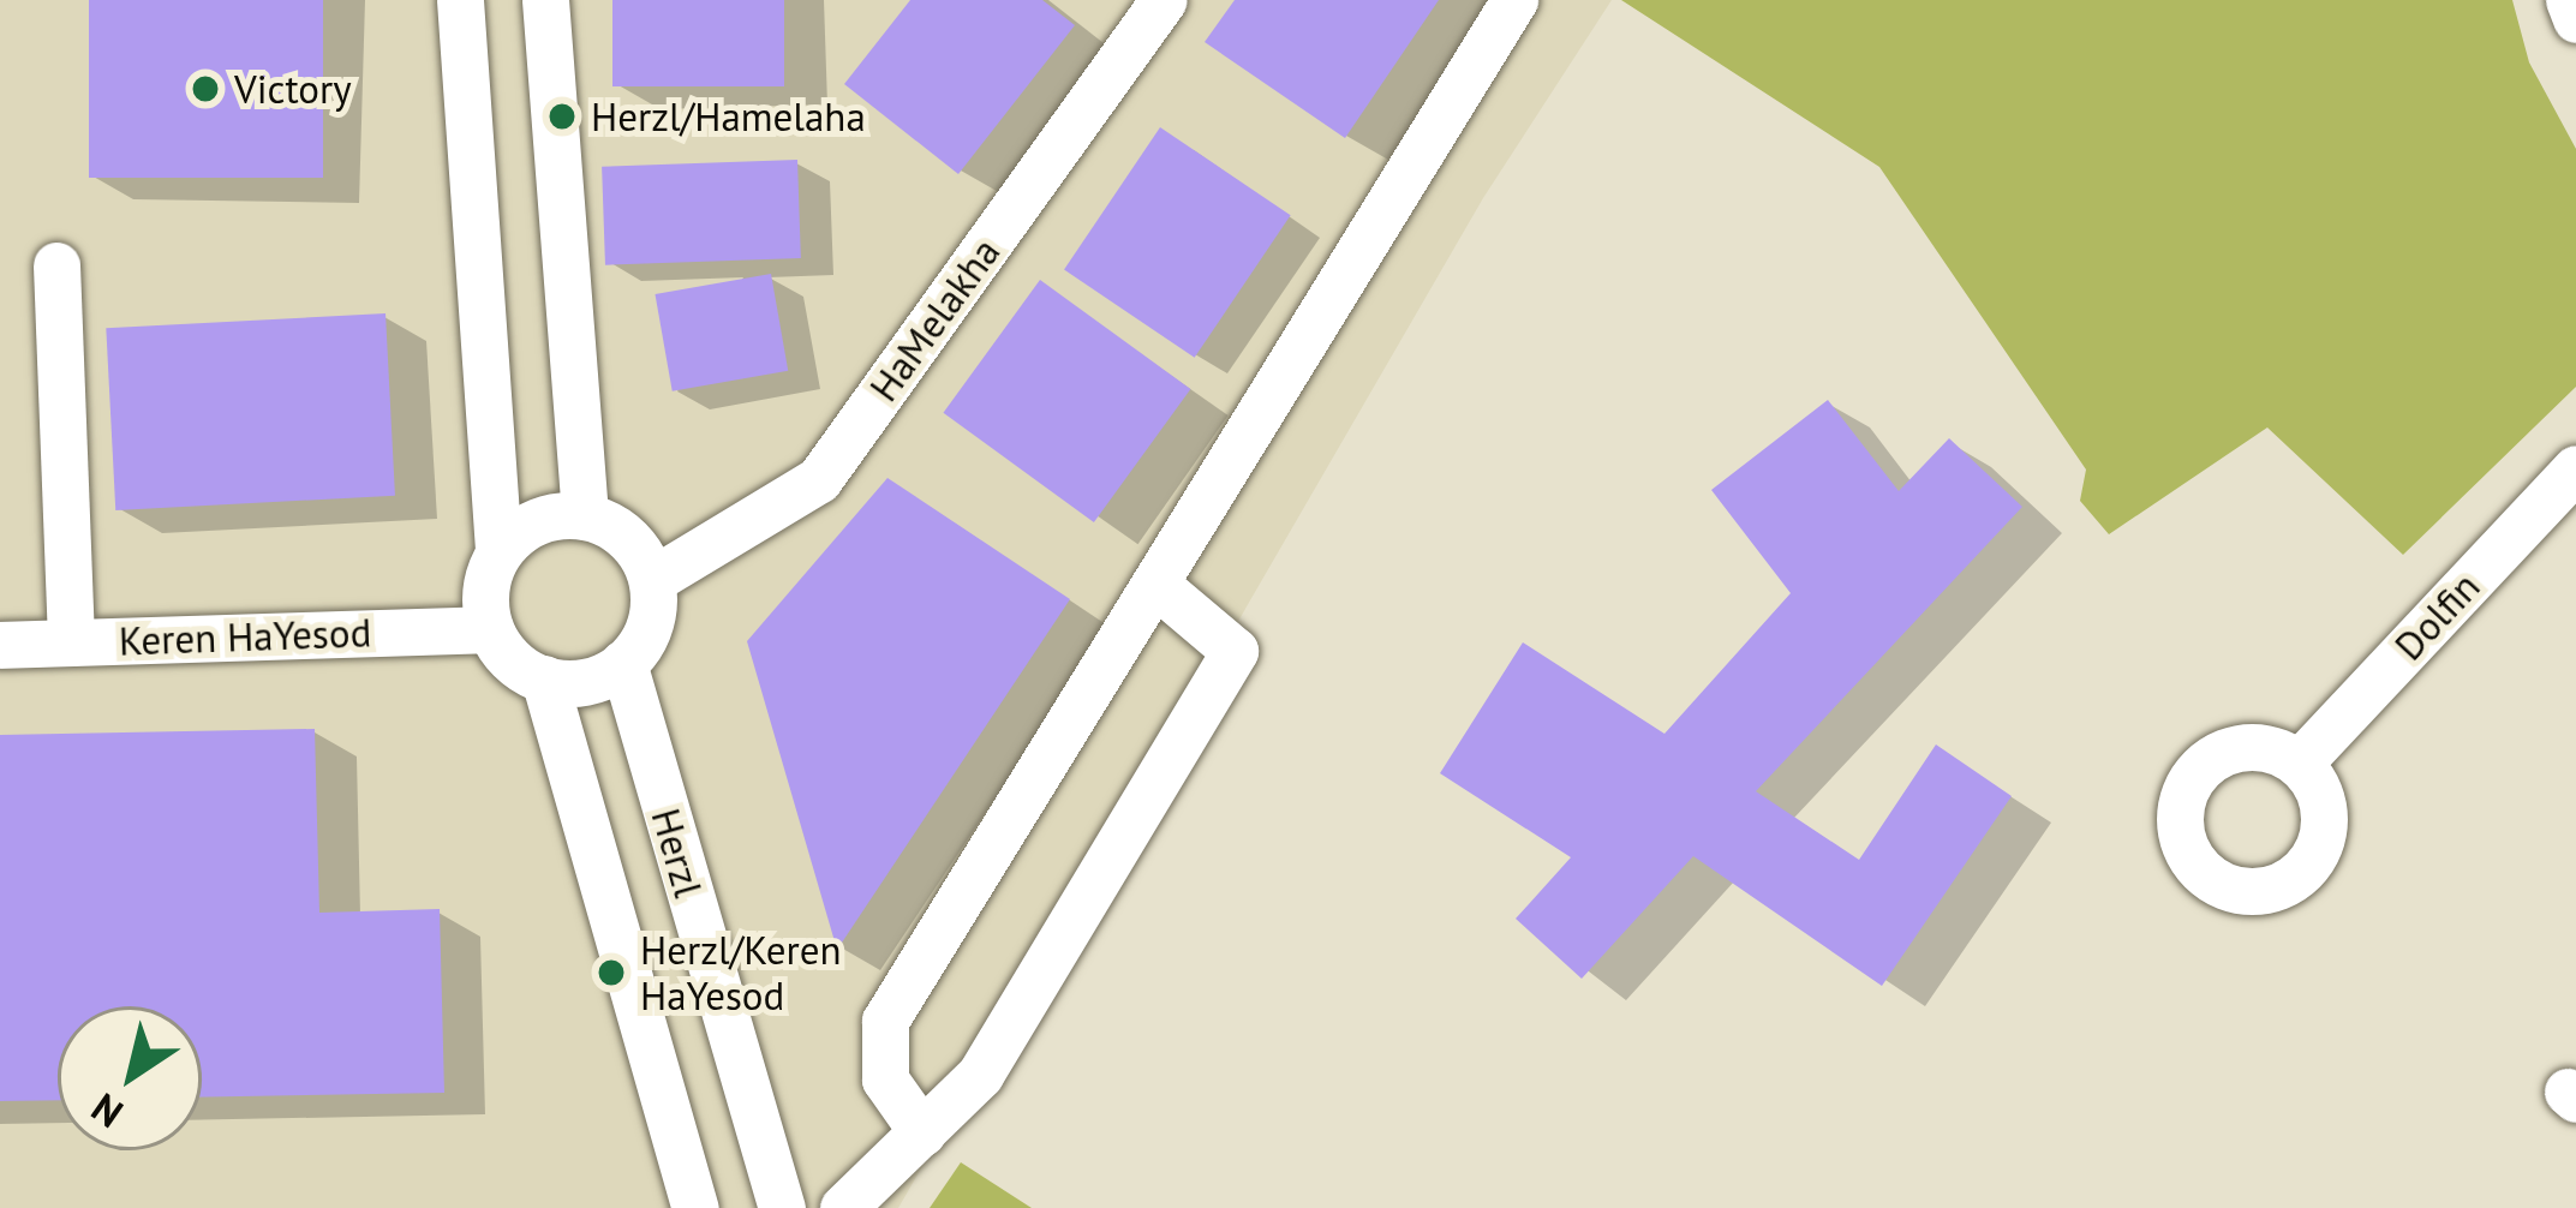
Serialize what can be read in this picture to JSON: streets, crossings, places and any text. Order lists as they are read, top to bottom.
{
  "streets": {
    "street": [
      "HaMelakha",
      "Dolfin",
      "Keren HaYesod",
      "Herzl"
    ]
  },
  "crossings": [
    ["HaMelakha", "Keren HaYesod"],
    ["HaMelakha", "Herzl"],
    ["Keren HaYesod", "Herzl"]
  ],
  "places": ["Victory", "Herzl/Hamelaha", "Herzl/Keren HaYesod"],
  "north": "bottom left"
}
